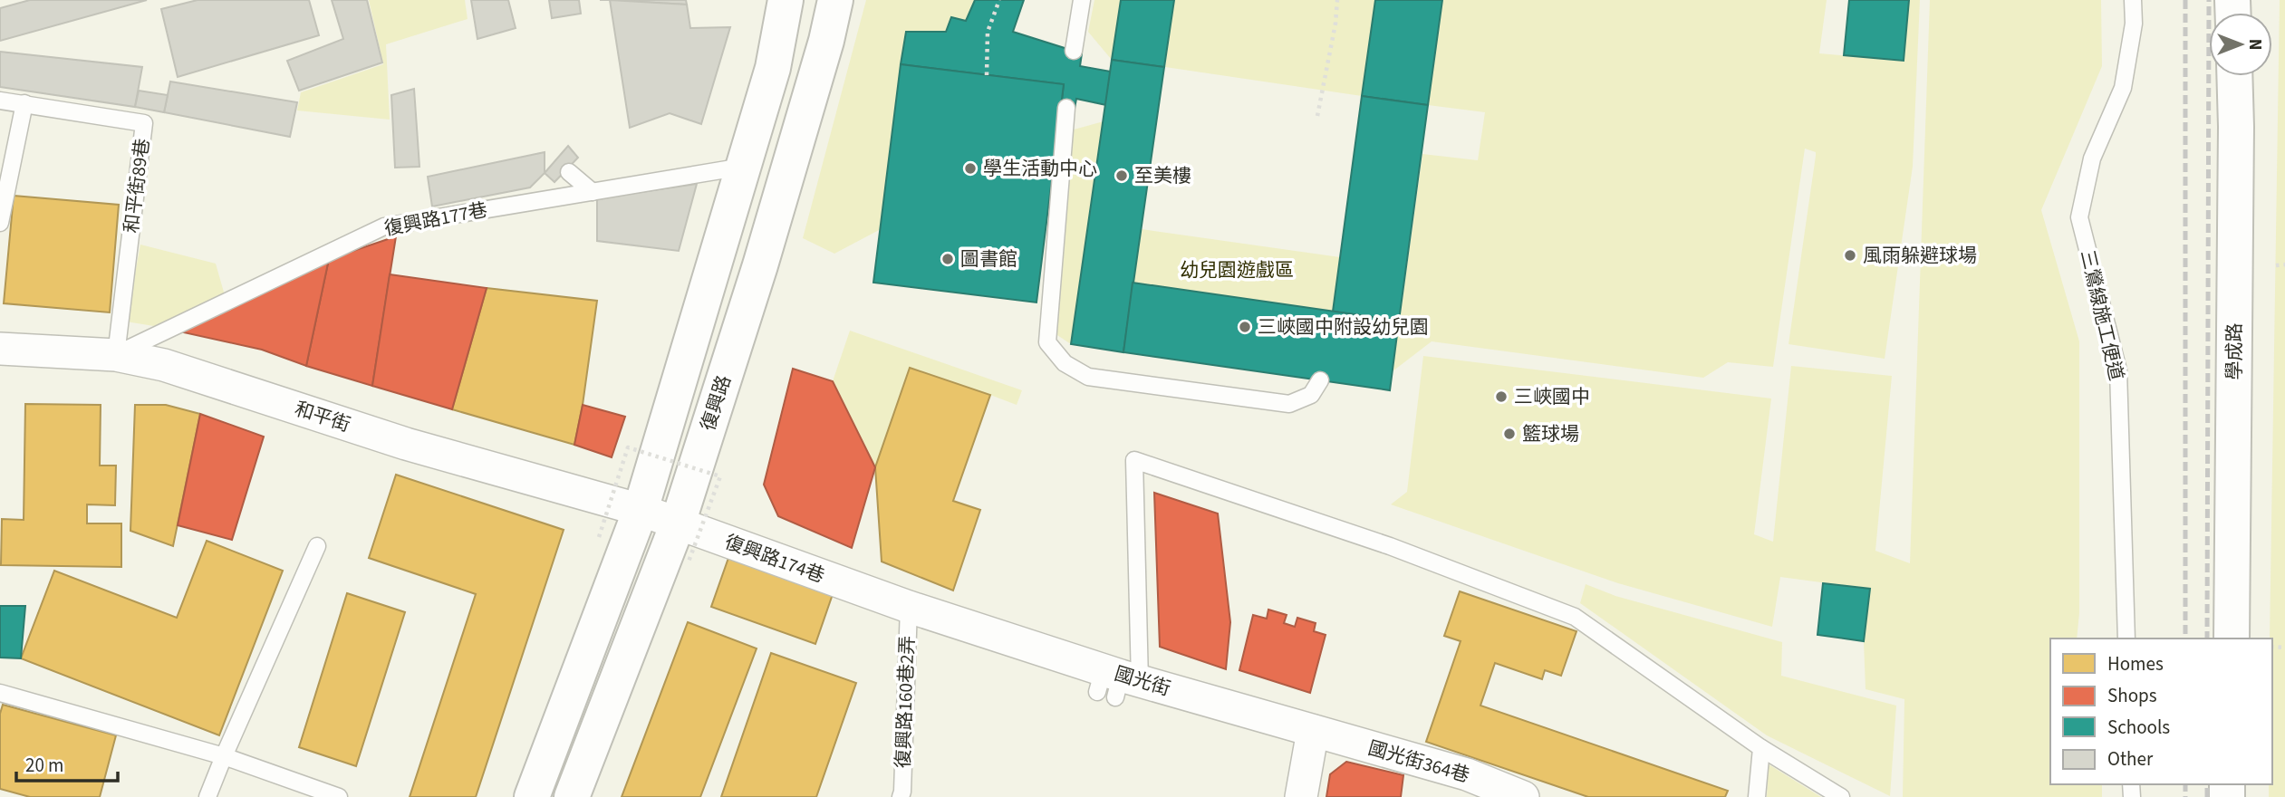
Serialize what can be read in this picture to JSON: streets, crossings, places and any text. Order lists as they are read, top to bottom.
{
  "streets": {
    "main road": ["學成路", "復興路"],
    "street": [
      "和平街",
      "復興路174巷",
      "國光街",
      "國光街364巷"
    ],
    "lane": [
      "和平街89巷",
      "復興路177巷",
      "三鶯線施工便道",
      "復興路160巷2弄"
    ]
  },
  "crossings": [
    ["和平街89巷", "復興路177巷"],
    ["和平街89巷", "和平街"],
    ["復興路177巷", "和平街"],
    ["復興路", "復興路174巷"],
    ["和平街", "復興路174巷"],
    ["復興路174巷", "國光街"],
    ["復興路174巷", "復興路160巷2弄"],
    ["國光街", "復興路160巷2弄"],
    ["國光街", "國光街364巷"]
  ],
  "parks": ["幼兒園遊戲區"],
  "places": [
    "學生活動中心",
    "至美樓",
    "風雨躲避球場",
    "圖書館",
    "三峽國中附設幼兒園",
    "三峽國中",
    "籃球場"
  ],
  "legend": [
    "Homes",
    "Shops",
    "Schools",
    "Other"
  ],
  "scale_bar": "20 m",
  "north": "right"
}
